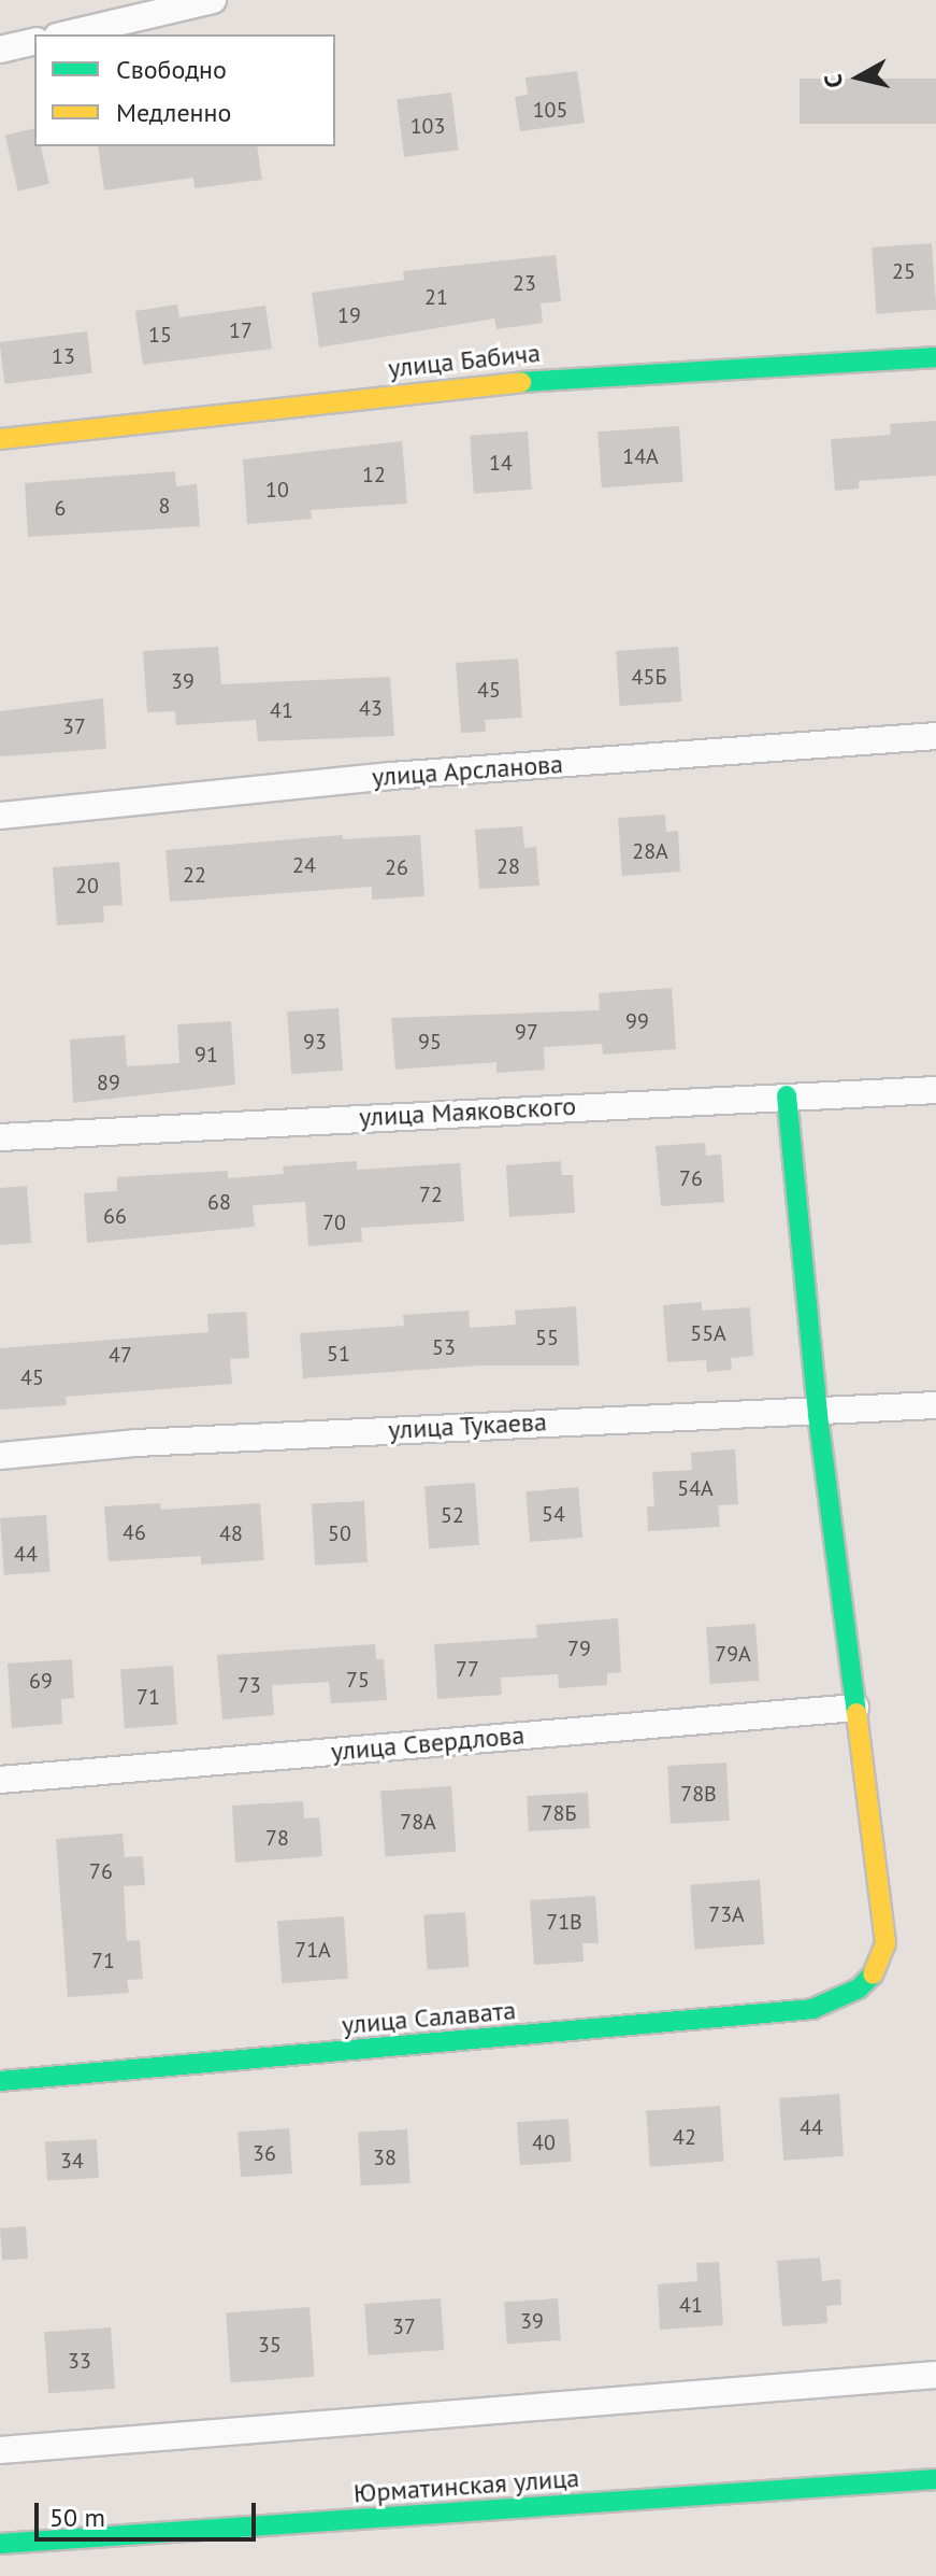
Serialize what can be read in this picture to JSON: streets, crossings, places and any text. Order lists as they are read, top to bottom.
{
  "streets": {
    "street": [
      "улица Бабича",
      "улица Арсланова",
      "улица Маяковского",
      "улица Тукаева",
      "улица Свердлова",
      "улица Салавата",
      "Юрматинская улица"
    ]
  },
  "crossings": [
    ["улица Свердлова", "улица Салавата"]
  ],
  "house_numbers": [
    "105",
    "103",
    "25",
    "23",
    "21",
    "19",
    "17",
    "15",
    "13",
    "14А",
    "14",
    "12",
    "10",
    "8",
    "6",
    "45Б",
    "39",
    "45",
    "43",
    "41",
    "37",
    "28А",
    "24",
    "28",
    "26",
    "22",
    "20",
    "99",
    "97",
    "93",
    "95",
    "91",
    "89",
    "76",
    "72",
    "68",
    "66",
    "70",
    "55А",
    "55",
    "53",
    "51",
    "47",
    "45",
    "54А",
    "54",
    "52",
    "46",
    "48",
    "50",
    "44",
    "79",
    "79А",
    "77",
    "75",
    "69",
    "73",
    "71",
    "78В",
    "78Б",
    "78А",
    "78",
    "76",
    "73А",
    "71В",
    "71А",
    "71",
    "44",
    "42",
    "40",
    "36",
    "38",
    "34",
    "41",
    "39",
    "37",
    "35",
    "33"
  ],
  "legend": ["Свободно", "Медленно"],
  "scale_bar": "50 m",
  "north": "left"
}
